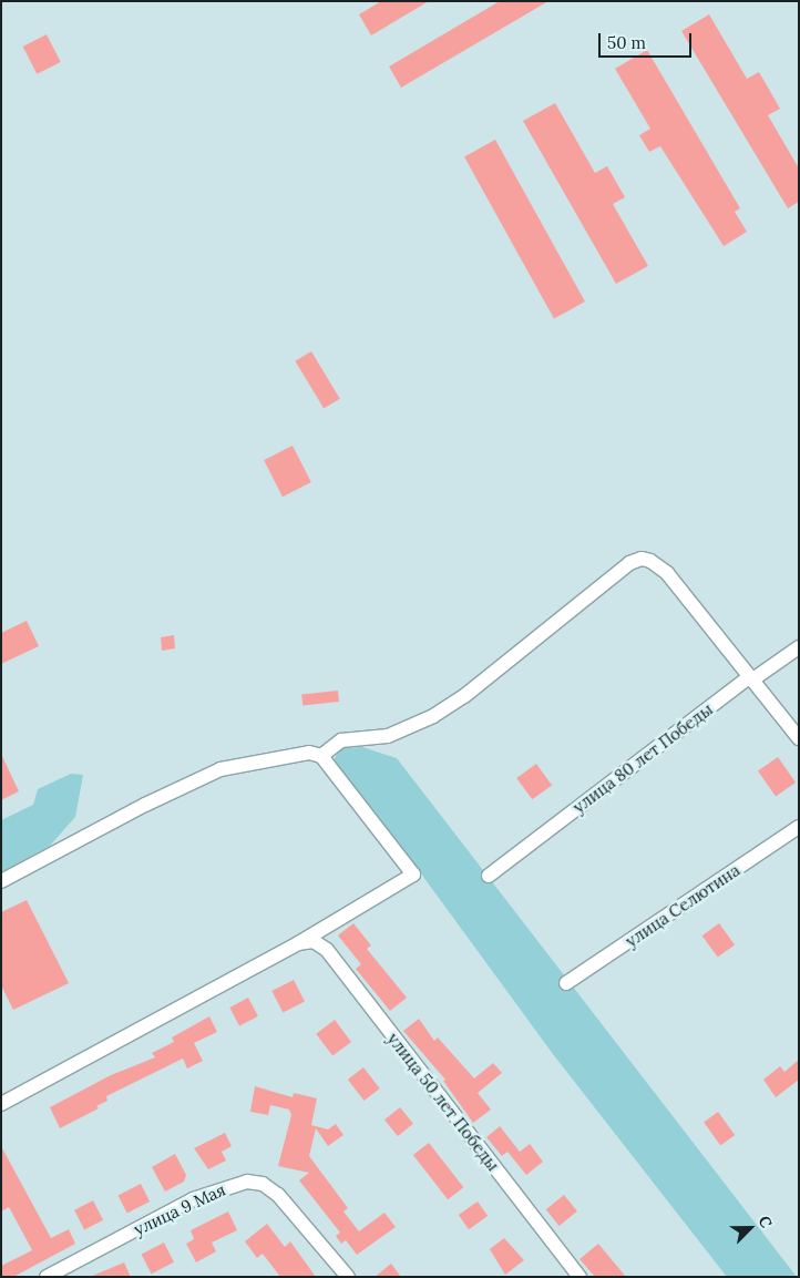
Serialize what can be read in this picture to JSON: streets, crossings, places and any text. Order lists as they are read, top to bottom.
{
  "streets": {
    "street": [
      "улица 80 лет Победы",
      "улица Селютина",
      "улица 50 лет Победы",
      "улица 9 Мая"
    ]
  },
  "scale_bar": "50 m",
  "north": "top right"
}
